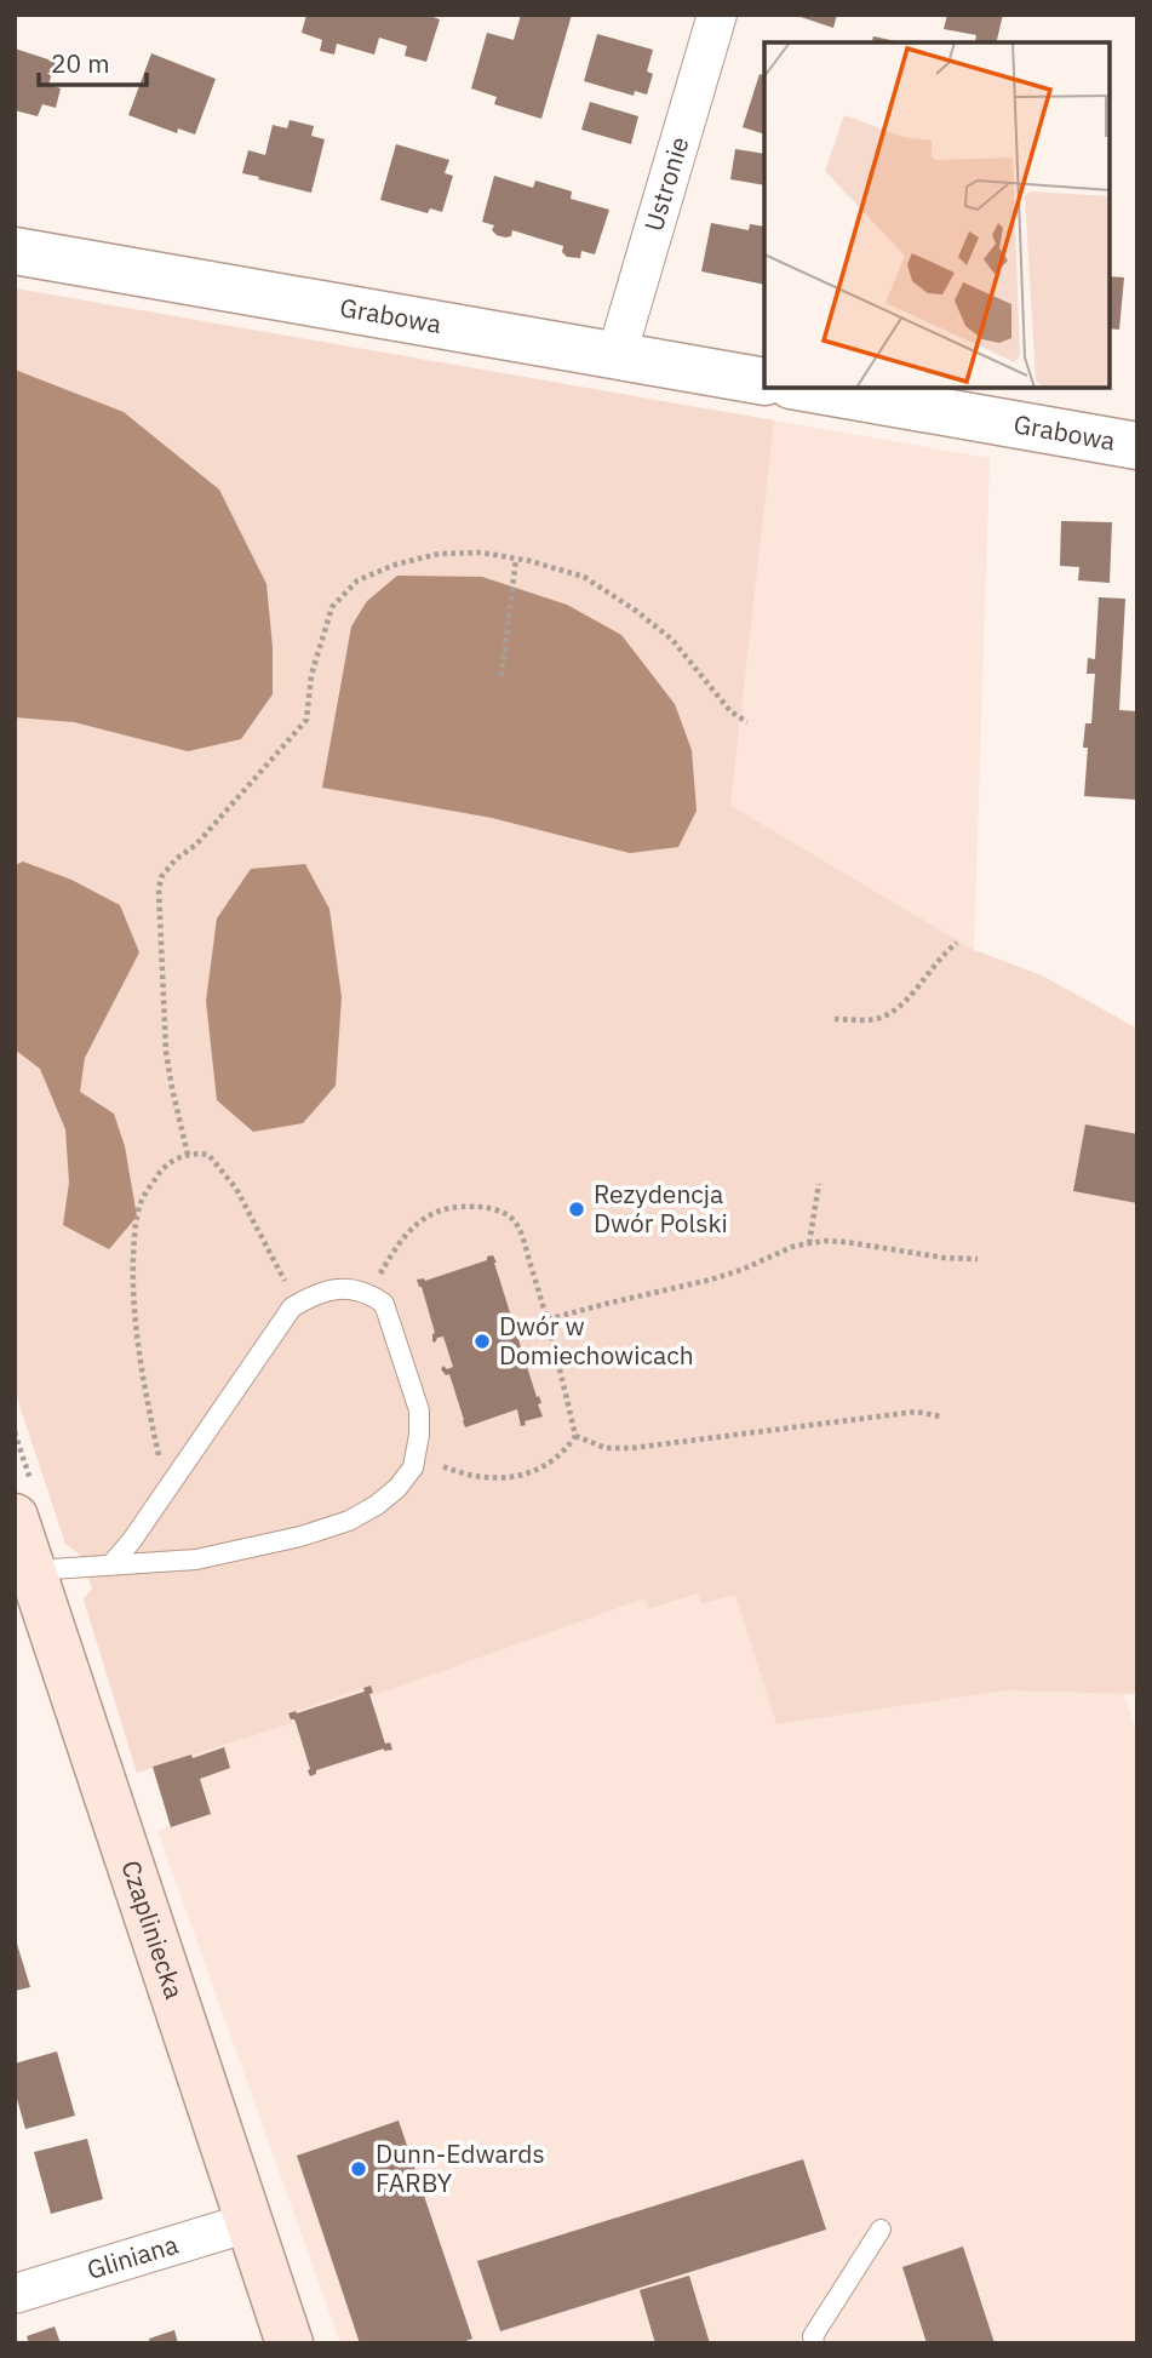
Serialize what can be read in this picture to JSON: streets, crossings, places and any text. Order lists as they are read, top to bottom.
{
  "streets": {
    "main road": ["Czapliniecka"],
    "street": ["Ustronie", "Grabowa", "Gliniana"]
  },
  "crossings": [
    ["Ustronie", "Grabowa"],
    ["Czapliniecka", "Gliniana"]
  ],
  "places": ["Rezydencja Dwór Polski", "Dwór w Domiechowicach", "Dunn-Edwards FARBY"],
  "scale_bar": "20 m"
}
